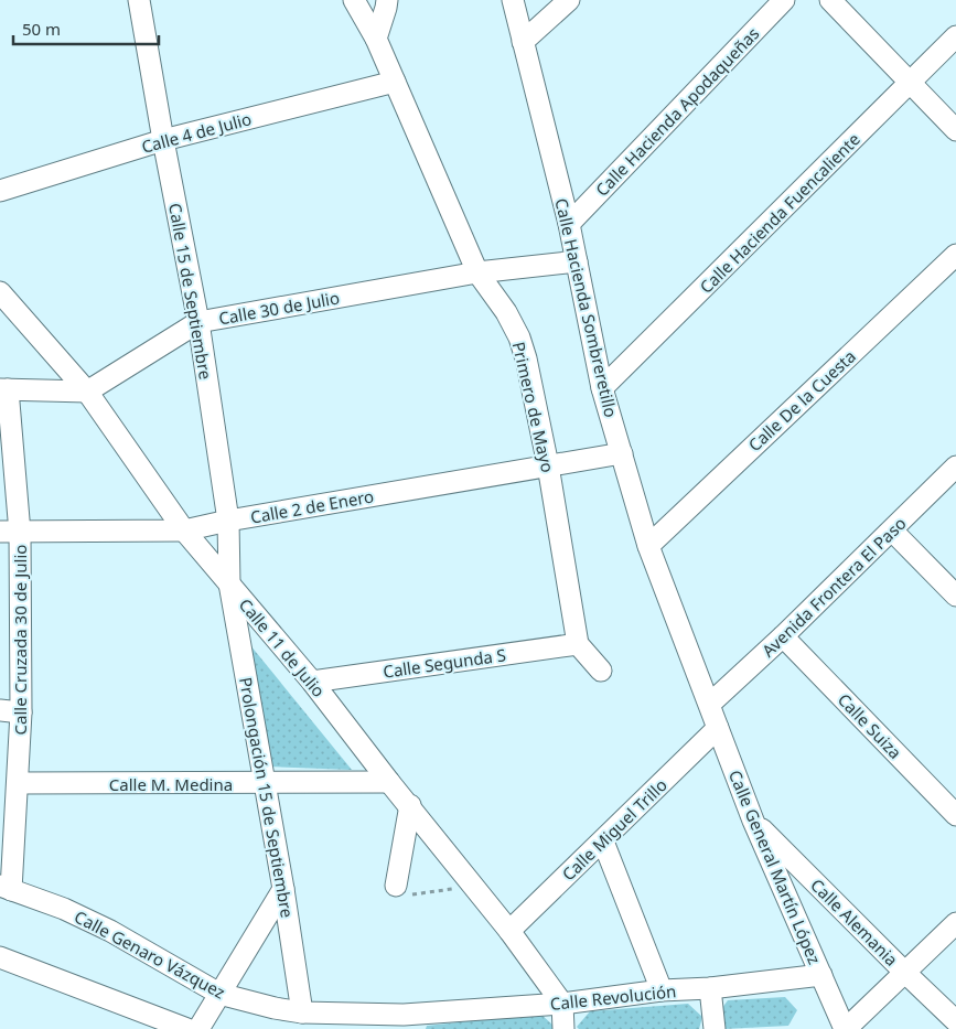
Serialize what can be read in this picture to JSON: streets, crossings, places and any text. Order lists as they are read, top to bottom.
{
  "streets": {
    "street": [
      "Calle Hacienda Apodaqueñas",
      "Calle 4 de Julio",
      "Calle Hacienda Fuencaliente",
      "Calle 15 de Septiembre",
      "Calle 30 de Julio",
      "Calle Hacienda Sombreretillo",
      "Calle De la Cuesta",
      "Primero de Mayo",
      "Calle 2 de Enero",
      "Avenida Frontera El Paso",
      "Calle Cruzada 30 de Julio",
      "Calle 11 de Julio",
      "Calle Segunda S",
      "Calle Suiza",
      "Calle M. Medina",
      "Prolongación 15 de Septiembre",
      "Calle Miguel Trillo",
      "Calle General Martín López",
      "Calle Alemania",
      "Calle Genaro Vázquez",
      "Calle Revolución"
    ]
  },
  "crossings": [
    ["Calle Hacienda Apodaqueñas", "Calle Hacienda Sombreretillo"],
    ["Calle 4 de Julio", "Calle 15 de Septiembre"],
    ["Calle 4 de Julio", "Primero de Mayo"],
    ["Calle Hacienda Fuencaliente", "Calle Hacienda Sombreretillo"],
    ["Calle 15 de Septiembre", "Calle 30 de Julio"],
    ["Calle 15 de Septiembre", "Calle 2 de Enero"],
    ["Calle 15 de Septiembre", "Calle 11 de Julio"],
    ["Calle 15 de Septiembre", "Prolongación 15 de Septiembre"],
    ["Calle 30 de Julio", "Calle Hacienda Sombreretillo"],
    ["Calle 30 de Julio", "Primero de Mayo"],
    ["Calle 30 de Julio", "Calle 11 de Julio"],
    ["Calle Hacienda Sombreretillo", "Calle De la Cuesta"],
    ["Calle Hacienda Sombreretillo", "Calle 2 de Enero"],
    ["Calle Hacienda Sombreretillo", "Avenida Frontera El Paso"],
    ["Calle Hacienda Sombreretillo", "Calle General Martín López"],
    ["Primero de Mayo", "Calle 2 de Enero"],
    ["Primero de Mayo", "Calle Segunda S"],
    ["Calle 2 de Enero", "Calle Cruzada 30 de Julio"],
    ["Calle 2 de Enero", "Calle 11 de Julio"],
    ["Avenida Frontera El Paso", "Calle Suiza"],
    ["Avenida Frontera El Paso", "Calle General Martín López"],
    ["Calle Cruzada 30 de Julio", "Calle M. Medina"],
    ["Calle Cruzada 30 de Julio", "Calle Genaro Vázquez"],
    ["Calle 11 de Julio", "Calle Segunda S"],
    ["Calle 11 de Julio", "Calle M. Medina"],
    ["Calle 11 de Julio", "Prolongación 15 de Septiembre"],
    ["Calle 11 de Julio", "Calle Miguel Trillo"],
    ["Calle 11 de Julio", "Calle Revolución"],
    ["Calle M. Medina", "Prolongación 15 de Septiembre"],
    ["Prolongación 15 de Septiembre", "Calle Genaro Vázquez"],
    ["Calle Miguel Trillo", "Calle General Martín López"],
    ["Calle General Martín López", "Calle Alemania"],
    ["Calle General Martín López", "Calle Revolución"],
    ["Calle Genaro Vázquez", "Calle Revolución"]
  ],
  "scale_bar": "50 m"
}
